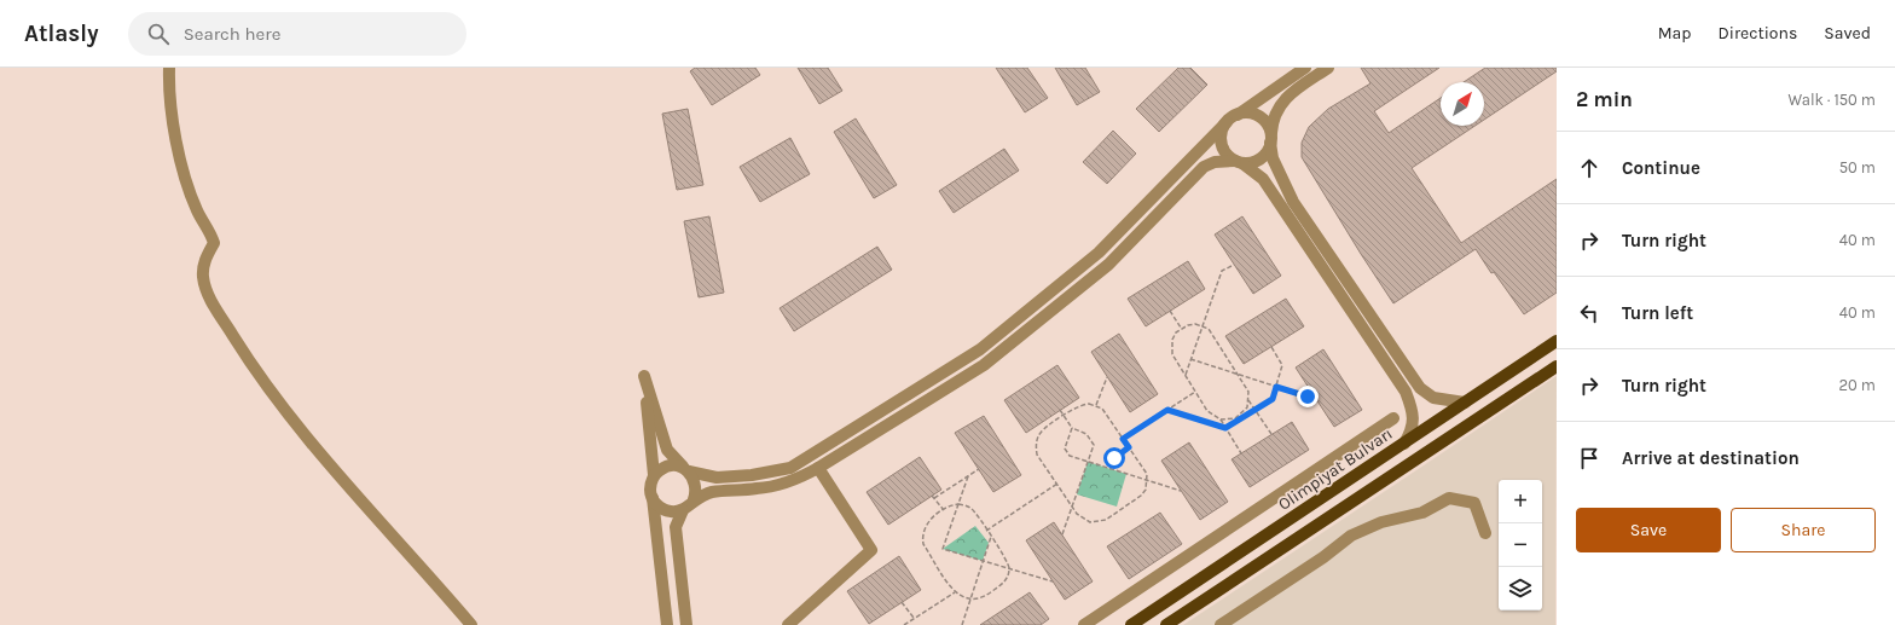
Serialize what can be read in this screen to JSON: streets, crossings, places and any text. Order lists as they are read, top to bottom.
{
  "streets": {
    "main road": ["Olimpiyat Bulvarı"]
  },
  "north": "top right",
  "page": {
    "header": "Atlasly",
    "search": "Search here",
    "nav": ["Map", "Directions", "Saved"],
    "heading": ["2 min", "Walk · 150 m"],
    "list": [
      ["Continue", "50 m"],
      ["Turn right", "40 m"],
      ["Turn left", "40 m"],
      ["Turn right", "20 m"],
      "Arrive at destination"
    ],
    "map_buttons": ["+", "−"],
    "buttons": ["Save", "Share"]
  }
}
